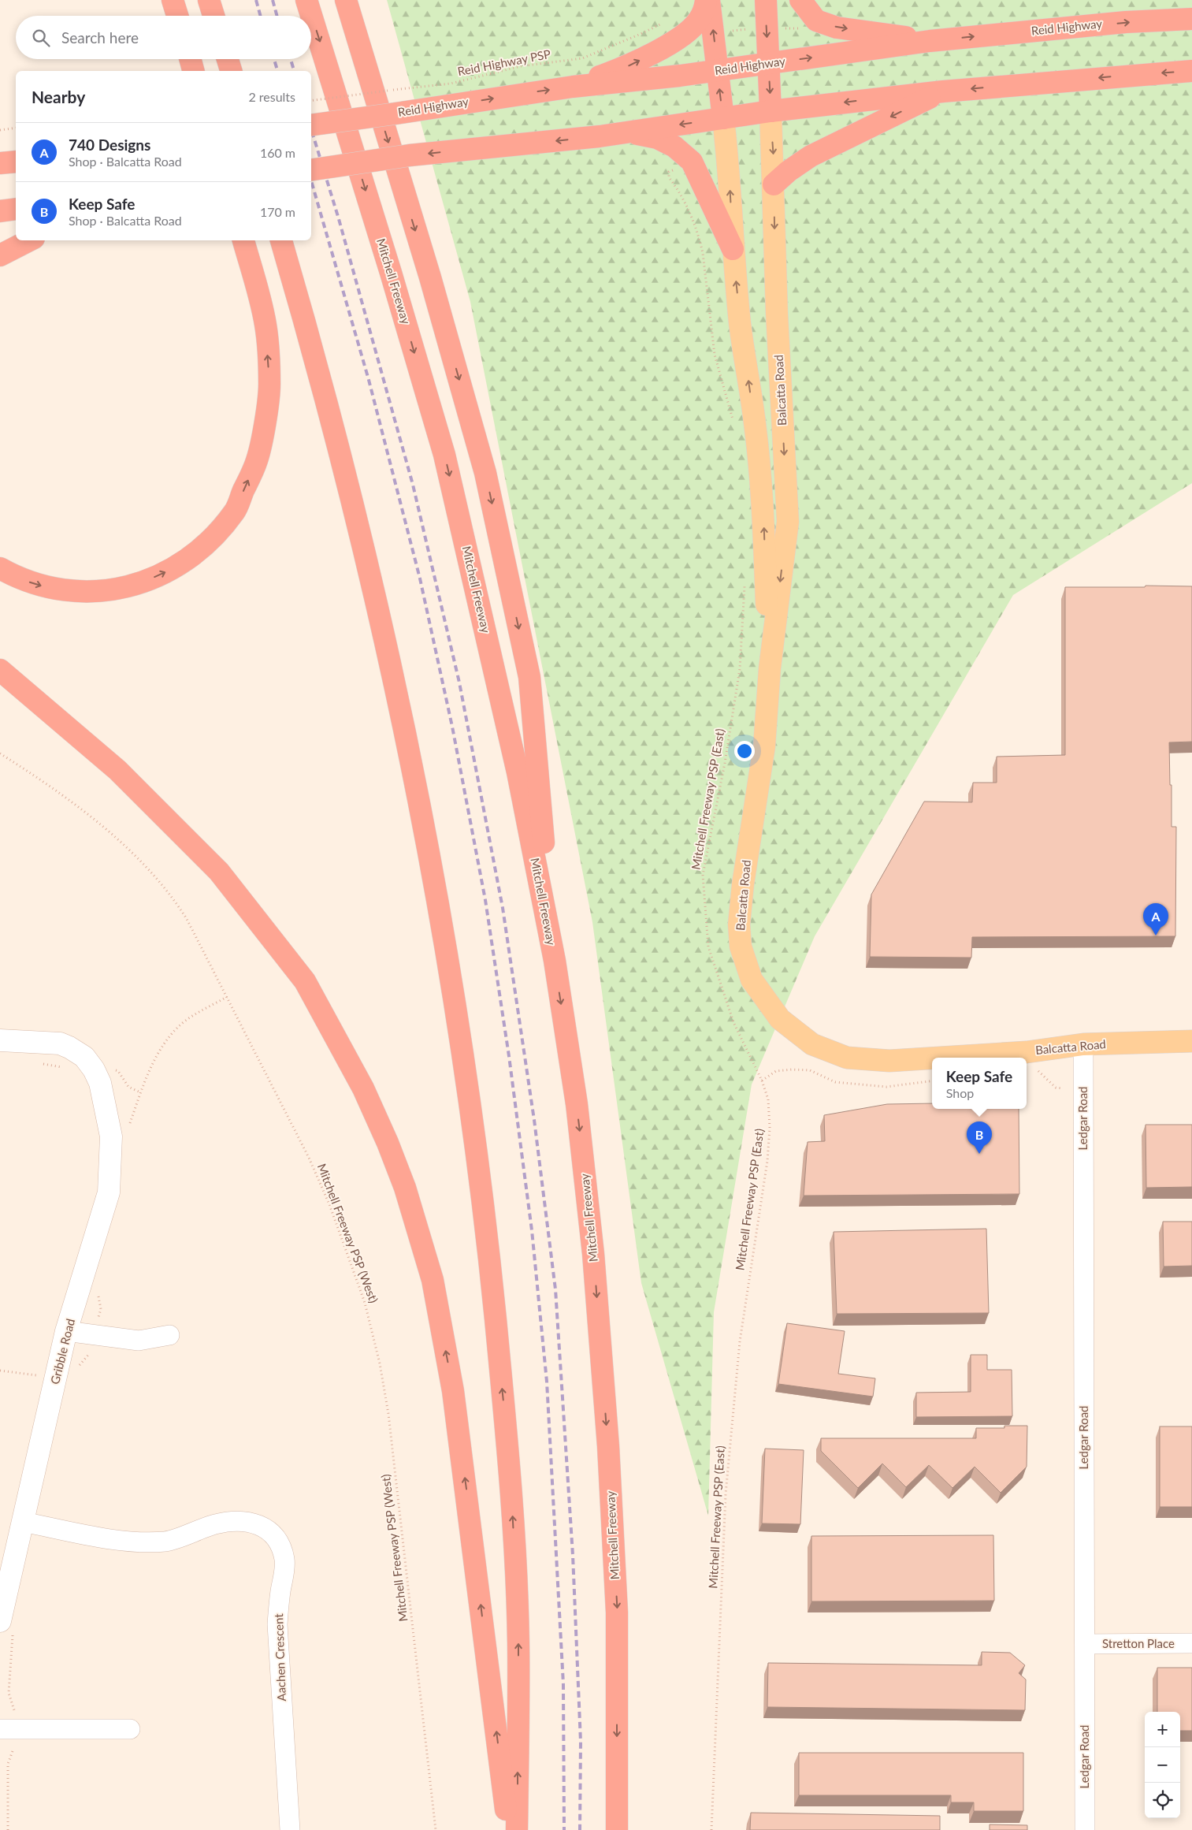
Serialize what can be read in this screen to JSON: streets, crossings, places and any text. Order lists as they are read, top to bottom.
{
  "streets": {
    "highway": ["Reid Highway", "Mitchell Freeway"],
    "main road": ["Balcatta Road"],
    "street": [
      "Ledgar Road",
      "Gribble Road",
      "Stretton Place",
      "Aachen Crescent"
    ],
    "path": ["Reid Highway PSP", "Mitchell Freeway PSP (East)", "Mitchell Freeway PSP (West)"]
  },
  "crossings": [
    ["Balcatta Road", "Ledgar Road"],
    ["Ledgar Road", "Stretton Place"],
    ["Gribble Road", "Aachen Crescent"]
  ],
  "page": {
    "search": "Search here",
    "heading": ["Nearby", "2 results"],
    "list": [
      {
        "mark": "A",
        "name": "740 Designs",
        "note": "Shop · Balcatta Road",
        "value": "160 m"
      },
      {
        "mark": "B",
        "name": "Keep Safe",
        "note": "Shop · Balcatta Road",
        "value": "170 m"
      }
    ],
    "pins": ["A", "B"],
    "popup": ["Keep Safe", "Shop"],
    "map_buttons": ["+", "−"]
  }
}
